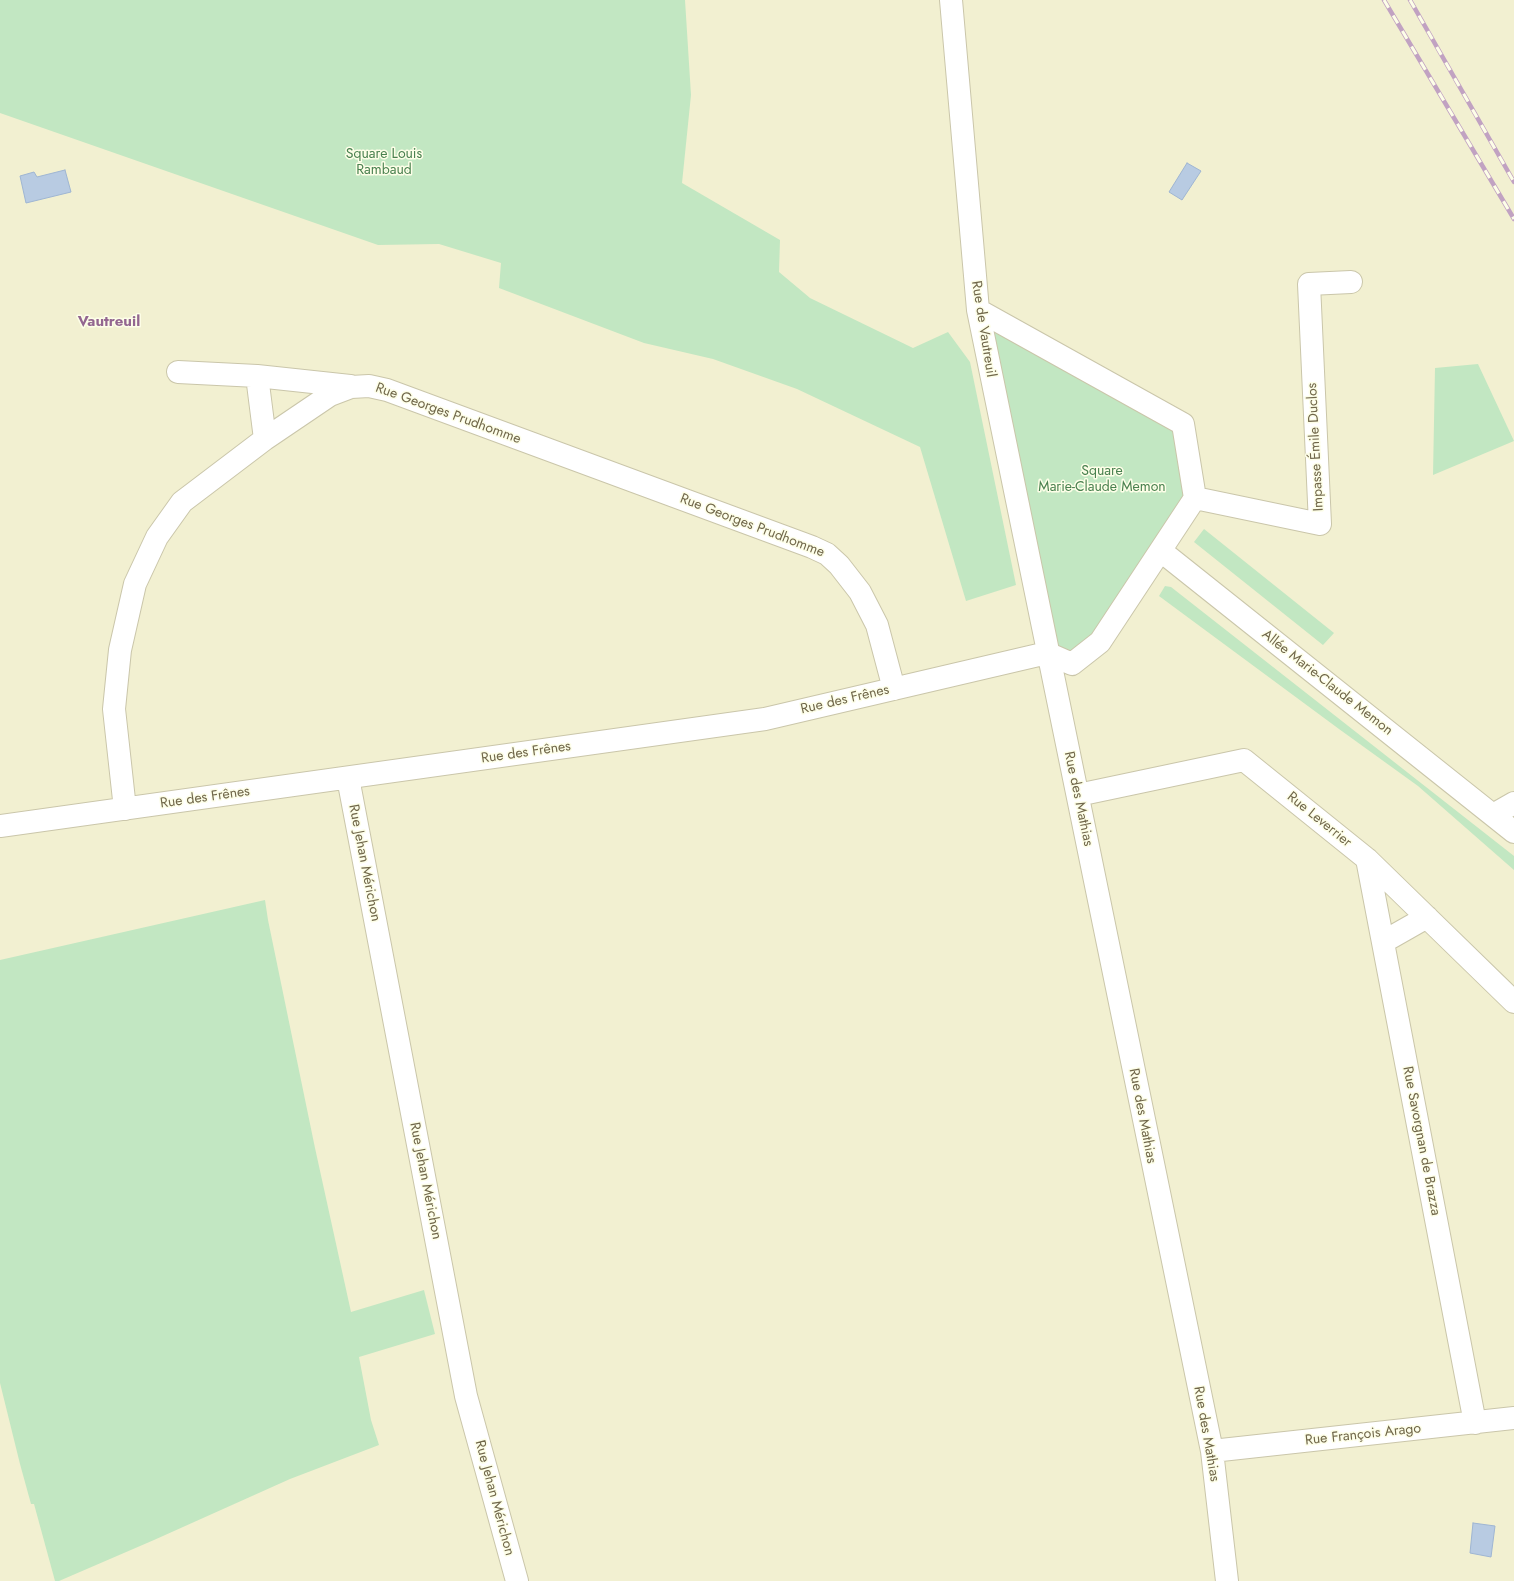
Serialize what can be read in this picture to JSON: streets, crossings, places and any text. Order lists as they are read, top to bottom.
{
  "streets": {
    "street": [
      "Rue de Vautreuil",
      "Rue Georges Prudhomme",
      "Impasse Émile Duclos",
      "Allée Marie-Claude Memon",
      "Rue des Frênes",
      "Rue des Mathias",
      "Rue Leverrier",
      "Rue Jehan Mérichon",
      "Rue Savorgnan de Brazza",
      "Rue François Arago"
    ]
  },
  "crossings": [
    ["Rue de Vautreuil", "Rue des Frênes"],
    ["Rue de Vautreuil", "Rue des Mathias"],
    ["Rue Georges Prudhomme", "Rue des Frênes"],
    ["Rue des Frênes", "Rue des Mathias"],
    ["Rue des Frênes", "Rue Jehan Mérichon"],
    ["Rue des Mathias", "Rue Leverrier"],
    ["Rue des Mathias", "Rue François Arago"],
    ["Rue Leverrier", "Rue Savorgnan de Brazza"],
    ["Rue Savorgnan de Brazza", "Rue François Arago"]
  ],
  "districts": ["Vautreuil"],
  "parks": ["Square Louis Rambaud", "Square Marie-Claude Memon"]
}
